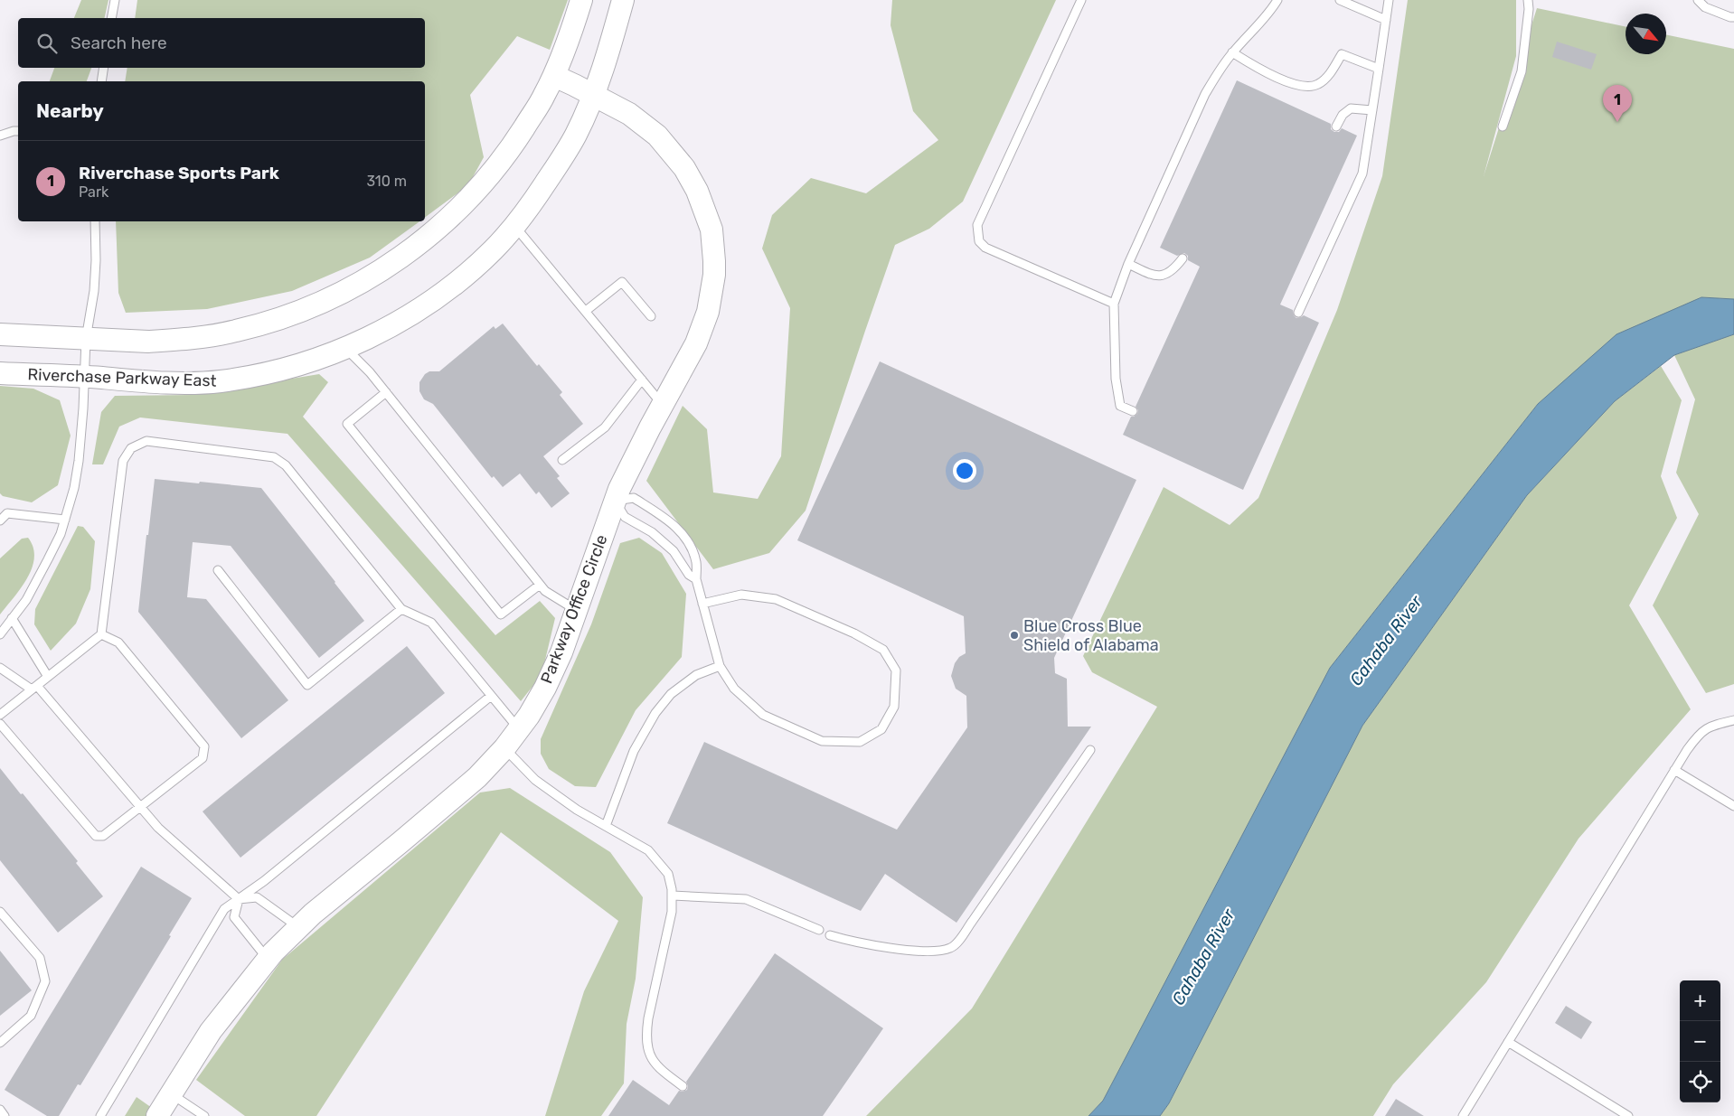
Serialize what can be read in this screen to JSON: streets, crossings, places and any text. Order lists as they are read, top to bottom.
{
  "streets": {
    "street": ["Riverchase Parkway East", "Parkway Office Circle"]
  },
  "crossings": [
    ["Riverchase Parkway East", "Parkway Office Circle"]
  ],
  "water": ["Cahaba River"],
  "places": ["Blue Cross Blue Shield of Alabama"],
  "north": "bottom right",
  "page": {
    "search": "Search here",
    "heading": "Nearby",
    "pins": "1",
    "list": [
      {
        "mark": "1",
        "name": "Riverchase Sports Park",
        "note": "Park",
        "value": "310 m"
      }
    ],
    "map_buttons": ["+", "−"]
  }
}
